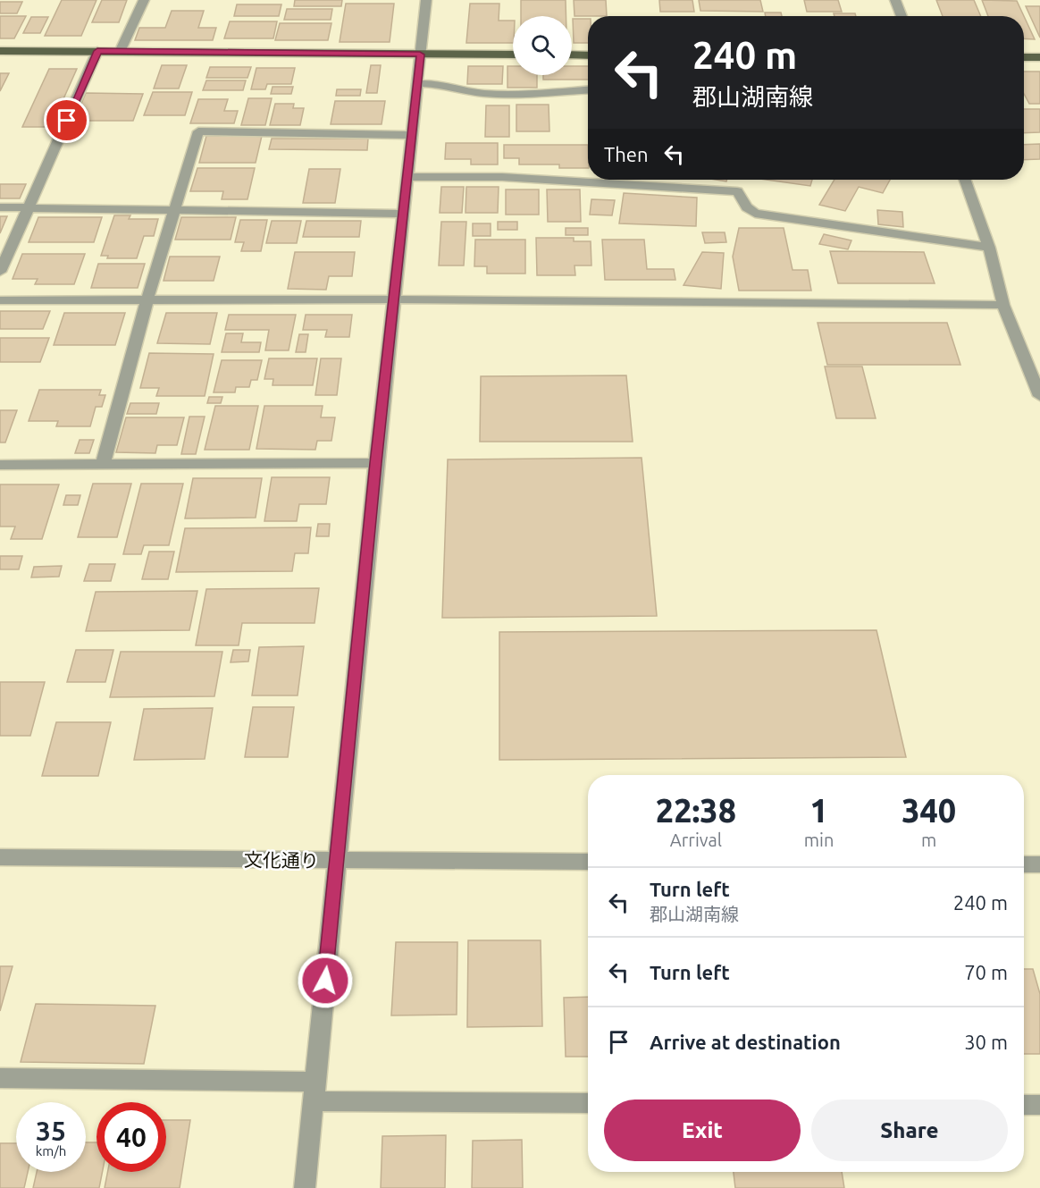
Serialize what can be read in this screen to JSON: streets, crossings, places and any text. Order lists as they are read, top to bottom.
{
  "streets": {
    "street": ["文化通り"]
  },
  "page": {
    "turn": ["240 m", "郡山湖南線"],
    "then": "Then",
    "eta": [
      "22:38",
      "Arrival",
      "1",
      "min",
      "340",
      "m"
    ],
    "list": [
      {
        "name": "Turn left",
        "note": "郡山湖南線",
        "value": "240 m"
      },
      {
        "name": "Turn left",
        "value": "70 m"
      },
      {
        "name": "Arrive at destination",
        "value": "30 m"
      }
    ],
    "buttons": ["Exit", "Share"],
    "speed": "35 km/h",
    "limit": "40"
  }
}
